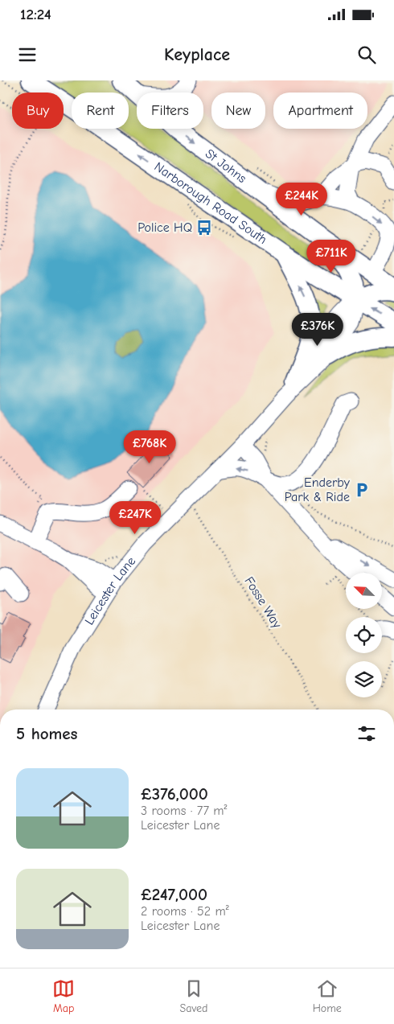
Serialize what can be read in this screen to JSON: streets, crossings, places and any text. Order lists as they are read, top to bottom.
{
  "streets": {
    "main road": ["St Johns", "Narborough Road South"],
    "street": ["Leicester Lane"],
    "path": ["Fosse Way"]
  },
  "crossings": [
    ["Narborough Road South", "Leicester Lane"],
    ["Leicester Lane", "Fosse Way"]
  ],
  "one_way": ["St Johns", "Narborough Road South"],
  "places": {
    "bus stop": ["Police HQ"],
    "parking": ["Enderby Park & Ride"]
  },
  "north": "top left",
  "page": {
    "status": "12:24",
    "header": "Keyplace",
    "chip": [
      "Buy",
      "Rent",
      "Filters",
      "New",
      "Apartment"
    ],
    "price": [
      "£244K",
      "£711K",
      "£376K",
      "£768K",
      "£247K"
    ],
    "heading": "5 homes",
    "list": [
      {
        "name": "£376,000",
        "note": "3 rooms · 77 m² · Leicester Lane"
      },
      {
        "name": "£247,000",
        "note": "2 rooms · 52 m² · Leicester Lane"
      }
    ],
    "tabs": ["Map", "Saved", "Home"]
  }
}
